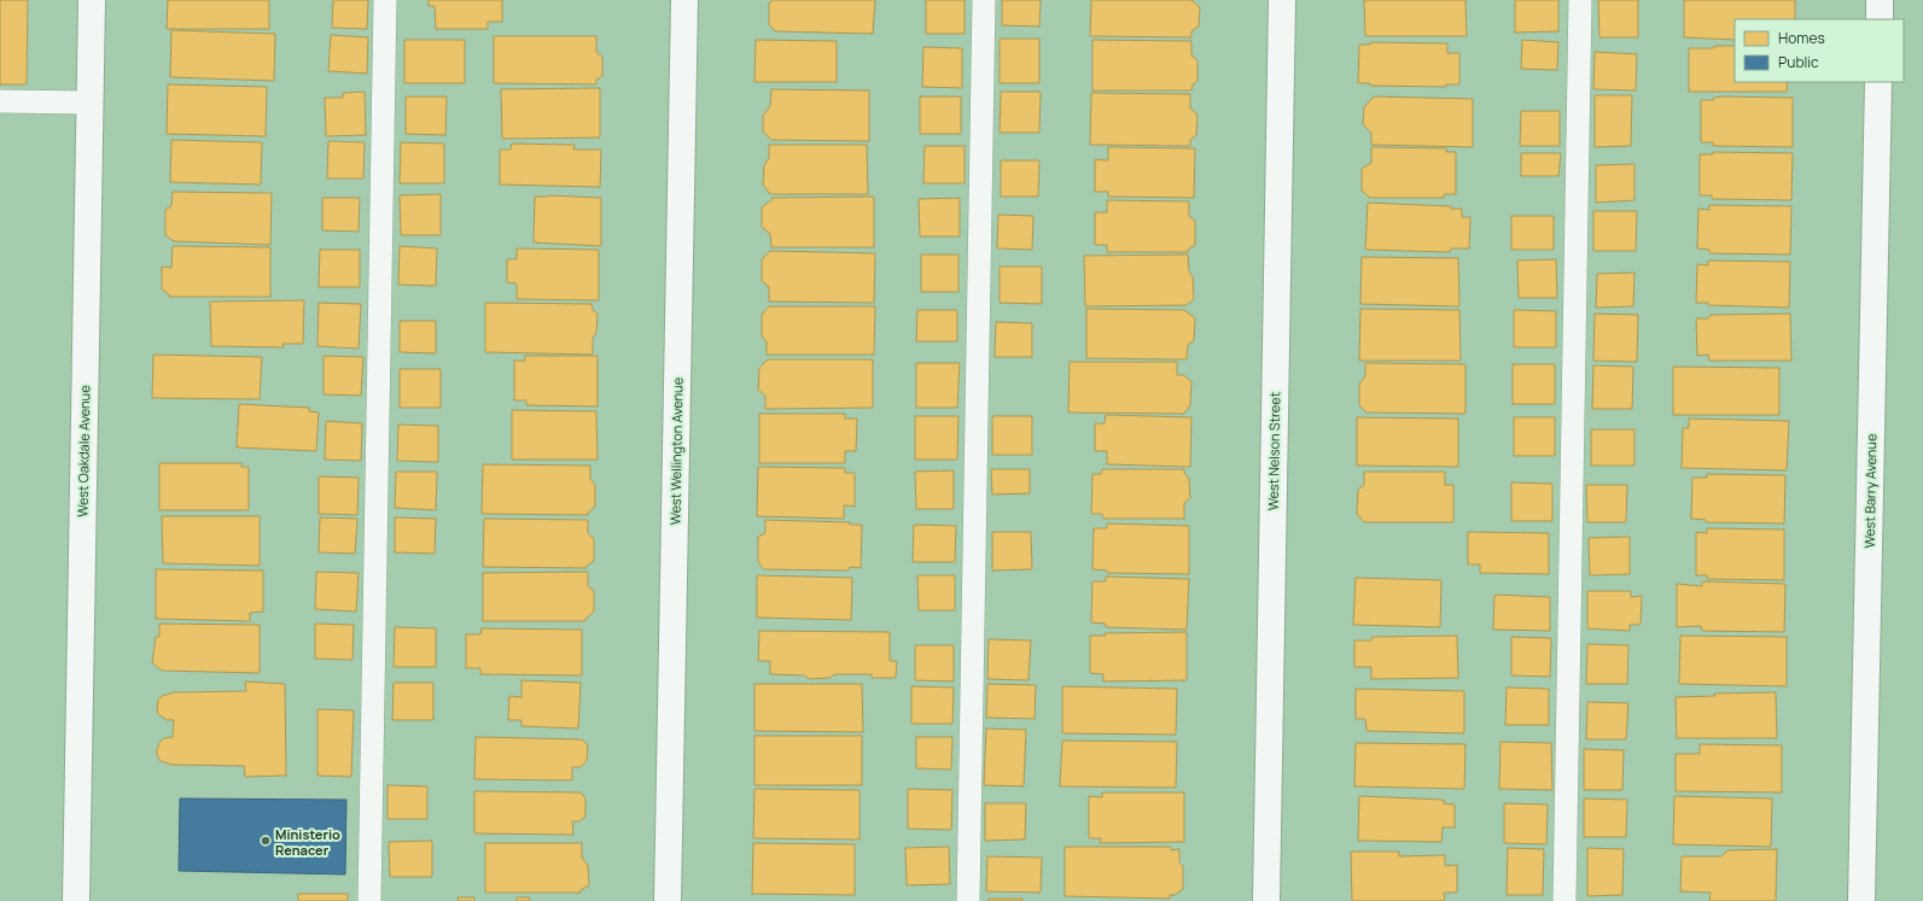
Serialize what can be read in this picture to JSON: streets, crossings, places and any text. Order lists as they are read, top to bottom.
{
  "streets": {
    "street": [
      "West Oakdale Avenue",
      "West Wellington Avenue",
      "West Nelson Street",
      "West Barry Avenue"
    ]
  },
  "places": ["Ministerio Renacer"],
  "legend": ["Homes", "Public"]
}
